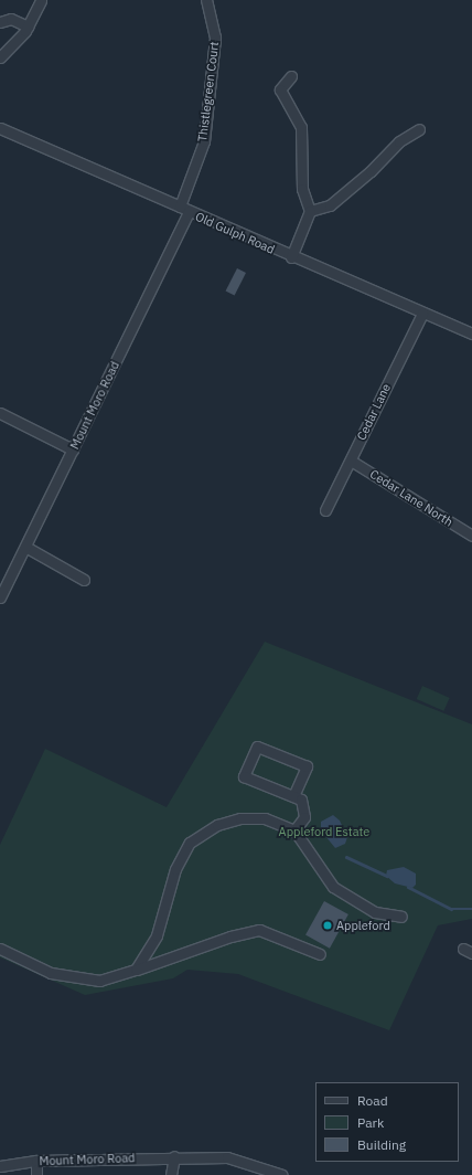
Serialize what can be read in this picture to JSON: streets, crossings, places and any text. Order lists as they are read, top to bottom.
{
  "streets": {
    "street": [
      "Thistlegreen Court",
      "Old Gulph Road",
      "Mount Moro Road",
      "Cedar Lane",
      "Cedar Lane North"
    ]
  },
  "crossings": [
    ["Thistlegreen Court", "Old Gulph Road"],
    ["Thistlegreen Court", "Mount Moro Road"],
    ["Old Gulph Road", "Mount Moro Road"],
    ["Old Gulph Road", "Cedar Lane"],
    ["Cedar Lane", "Cedar Lane North"]
  ],
  "parks": ["Appleford Estate"],
  "places": ["Appleford"],
  "legend": ["Road", "Park", "Building"]
}
